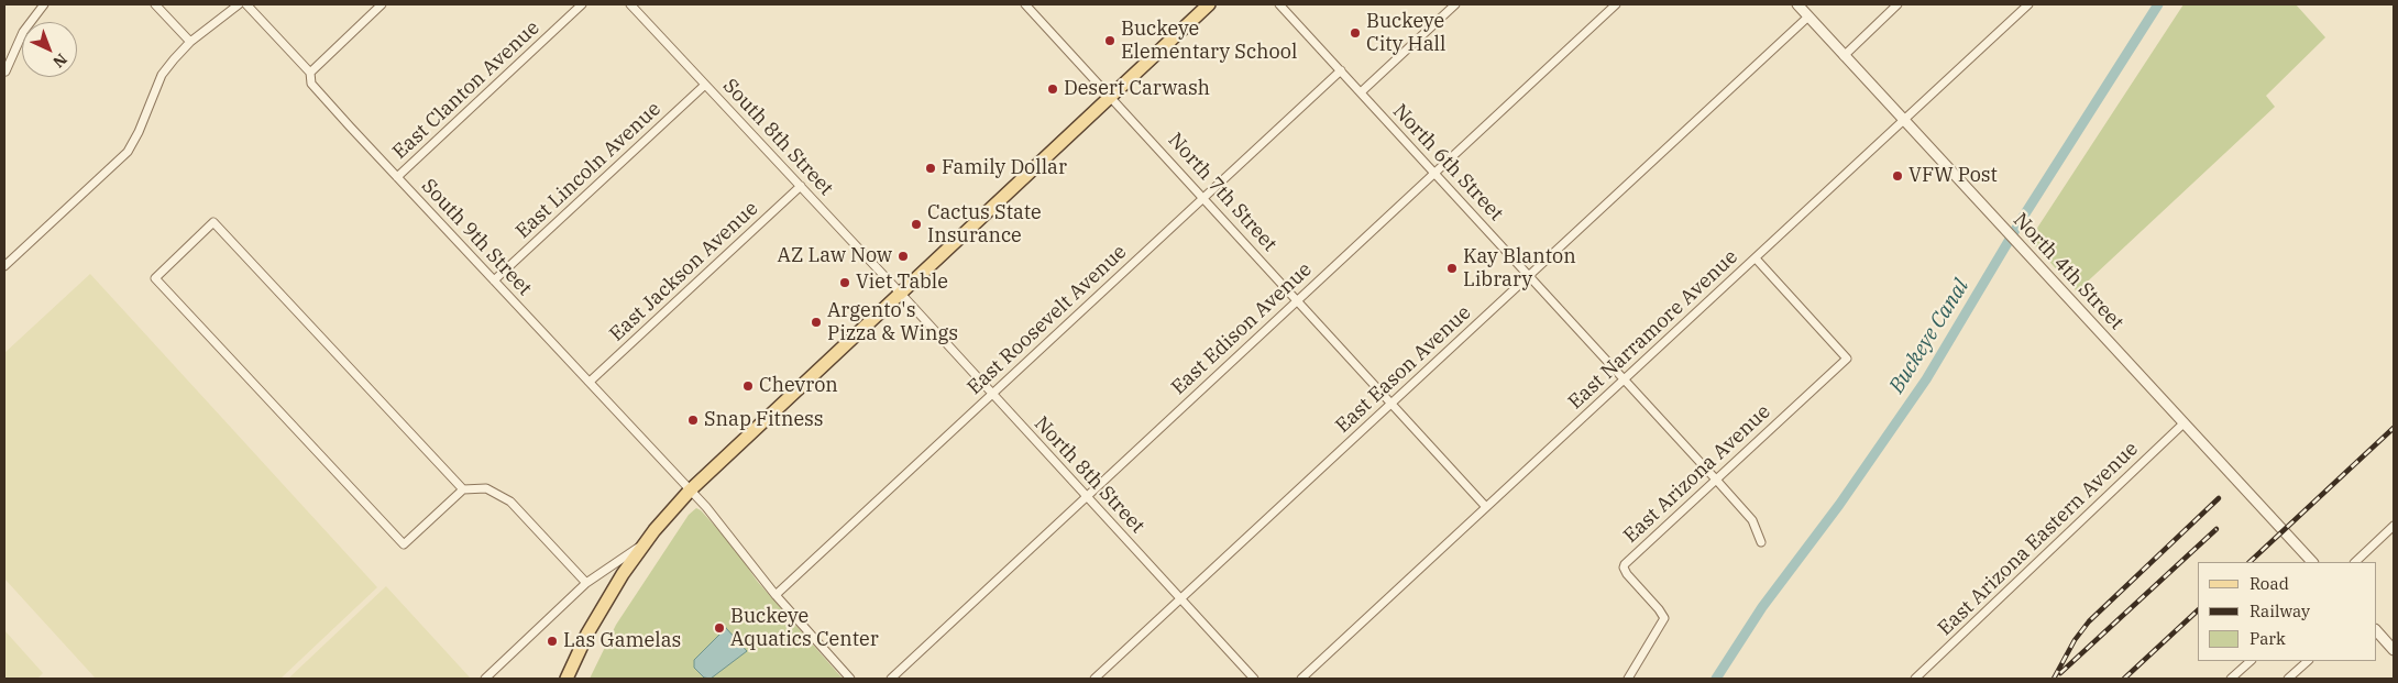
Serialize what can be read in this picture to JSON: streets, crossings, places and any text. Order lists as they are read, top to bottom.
{
  "streets": {
    "street": [
      "East Clanton Avenue",
      "South 8th Street",
      "North 6th Street",
      "East Lincoln Avenue",
      "North 7th Street",
      "South 9th Street",
      "East Jackson Avenue",
      "North 4th Street",
      "East Roosevelt Avenue",
      "East Edison Avenue",
      "East Narramore Avenue",
      "East Eason Avenue",
      "East Arizona Avenue",
      "North 8th Street",
      "East Arizona Eastern Avenue"
    ]
  },
  "crossings": [
    ["East Clanton Avenue", "South 9th Street"],
    ["South 8th Street", "East Lincoln Avenue"],
    ["South 8th Street", "East Jackson Avenue"],
    ["South 8th Street", "North 8th Street"],
    ["North 6th Street", "East Roosevelt Avenue"],
    ["North 6th Street", "East Edison Avenue"],
    ["North 6th Street", "East Narramore Avenue"],
    ["North 6th Street", "East Eason Avenue"],
    ["North 6th Street", "East Arizona Avenue"],
    ["East Lincoln Avenue", "South 9th Street"],
    ["North 7th Street", "East Roosevelt Avenue"],
    ["North 7th Street", "East Edison Avenue"],
    ["North 7th Street", "East Narramore Avenue"],
    ["North 7th Street", "East Eason Avenue"],
    ["South 9th Street", "East Jackson Avenue"],
    ["South 9th Street", "East Roosevelt Avenue"],
    ["North 4th Street", "East Narramore Avenue"],
    ["North 4th Street", "East Eason Avenue"],
    ["North 4th Street", "East Arizona Eastern Avenue"],
    ["East Roosevelt Avenue", "North 8th Street"],
    ["East Edison Avenue", "North 8th Street"],
    ["East Narramore Avenue", "East Arizona Avenue"],
    ["East Eason Avenue", "North 8th Street"]
  ],
  "water": ["Buckeye Canal"],
  "places": [
    "Buckeye City Hall",
    "Buckeye Elementary School",
    "Desert Carwash",
    "Family Dollar",
    "VFW Post",
    "Cactus State Insurance",
    "AZ Law Now",
    "Kay Blanton Library",
    "Viet Table",
    "Argento's Pizza & Wings",
    "Chevron",
    "Snap Fitness",
    "Buckeye Aquatics Center",
    "Las Gamelas"
  ],
  "legend": ["Road", "Railway", "Park"],
  "north": "bottom right"
}
